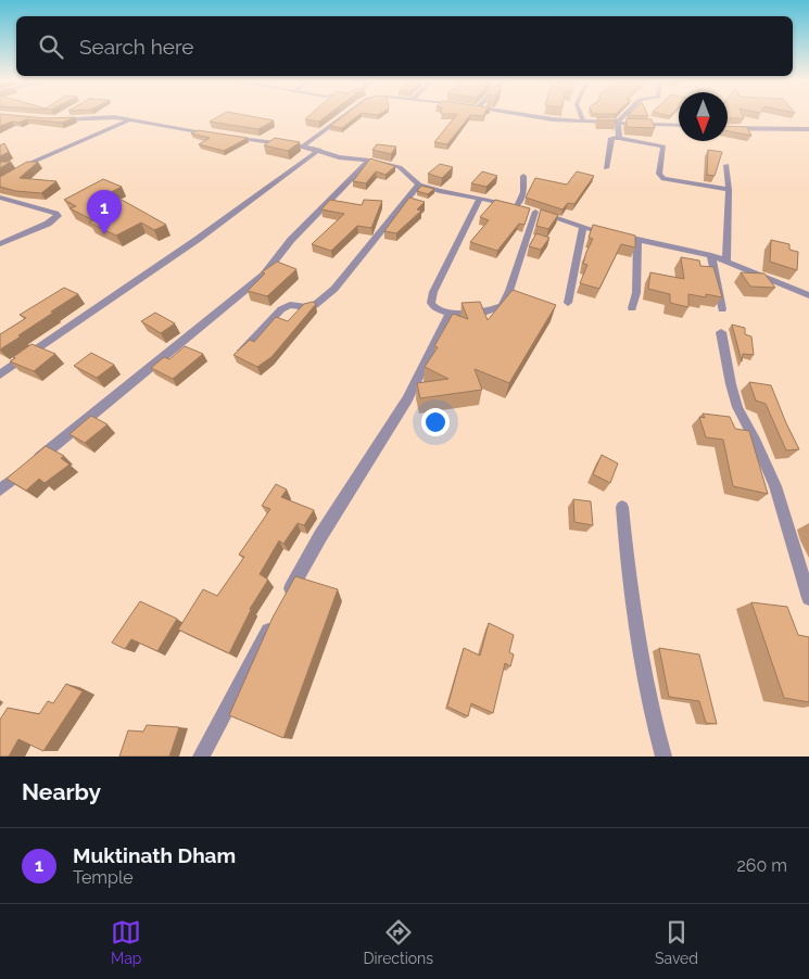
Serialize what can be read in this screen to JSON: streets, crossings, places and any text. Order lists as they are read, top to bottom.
{
  "north": "bottom",
  "page": {
    "search": "Search here",
    "pins": "1",
    "heading": "Nearby",
    "list": [
      {
        "mark": "1",
        "name": "Muktinath Dham",
        "note": "Temple",
        "value": "260 m"
      }
    ],
    "nav": ["Map", "Directions", "Saved"]
  }
}
